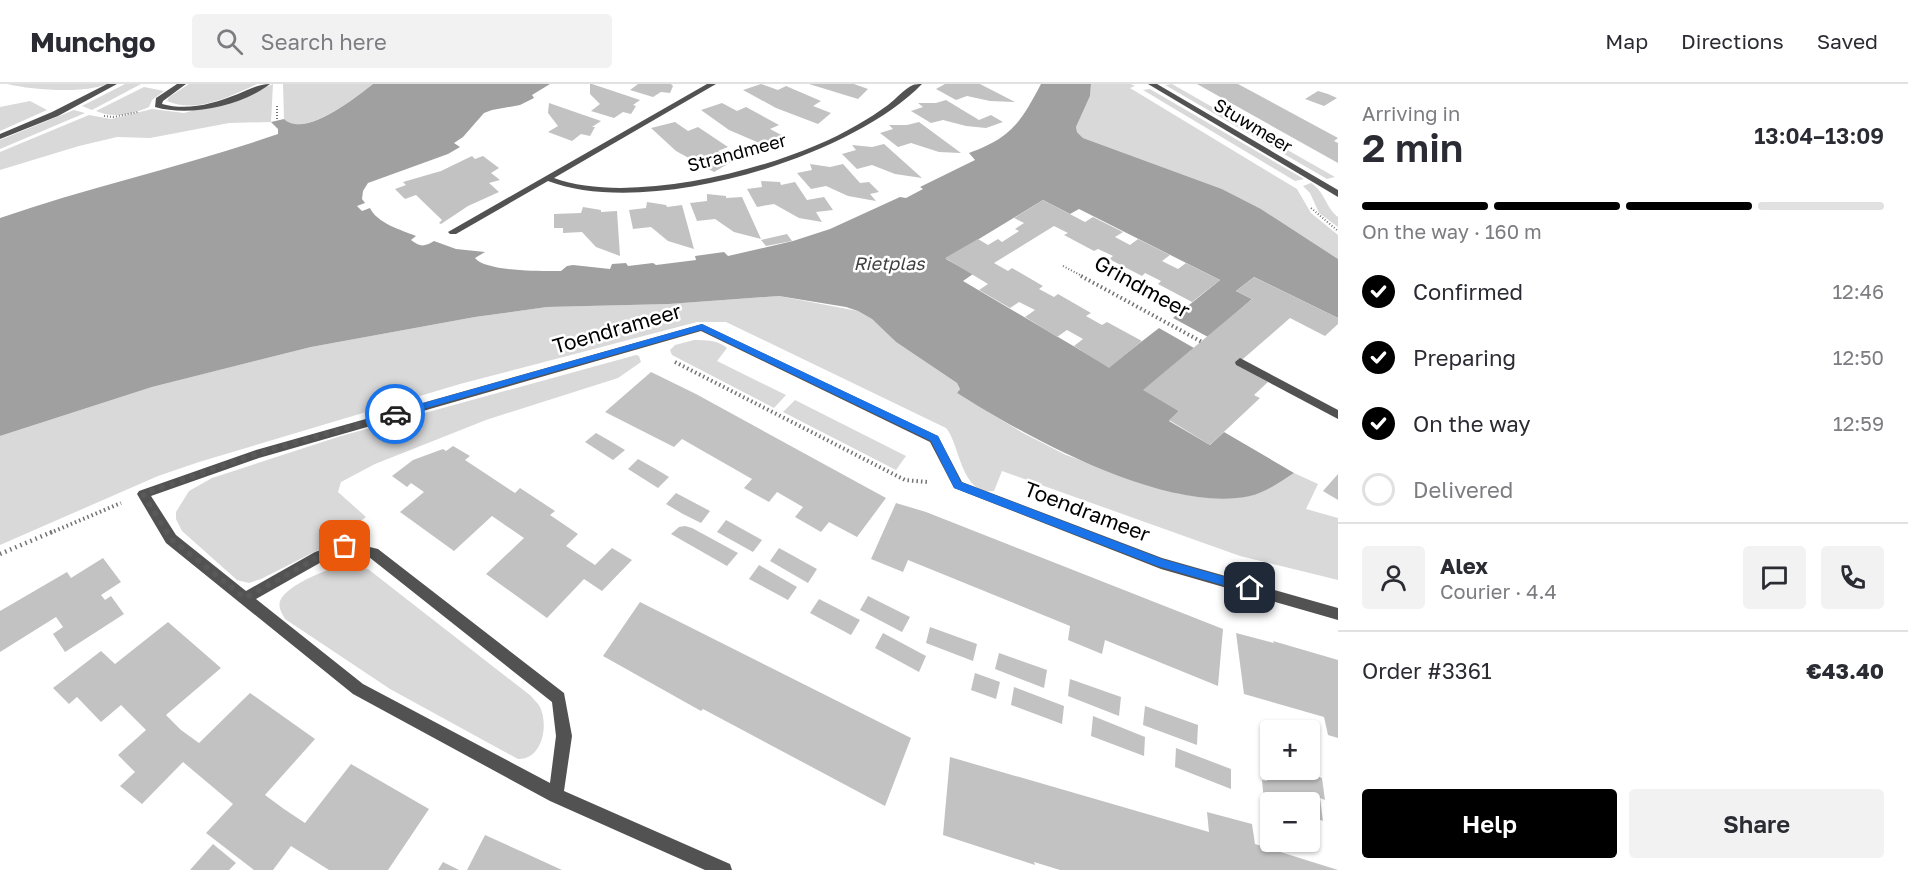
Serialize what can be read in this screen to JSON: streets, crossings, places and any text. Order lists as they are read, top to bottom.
{
  "streets": {
    "street": ["Stuwmeer", "Strandmeer", "Toendrameer"],
    "path": ["Grindmeer"]
  },
  "water": ["Rietplas"],
  "page": {
    "header": "Munchgo",
    "search": "Search here",
    "nav": ["Map", "Directions", "Saved"],
    "heading": ["2 min", "Arriving in", "13:04–13:09"],
    "panel": [
      "Alex",
      "Courier · 4.4",
      "Order #3361",
      "€43.40"
    ],
    "bar": "On the way · 160 m",
    "list": [
      ["Confirmed", "12:46"],
      ["Preparing", "12:50"],
      ["On the way", "12:59"],
      "Delivered"
    ],
    "map_buttons": ["+", "−"],
    "buttons": ["Help", "Share"]
  }
}
